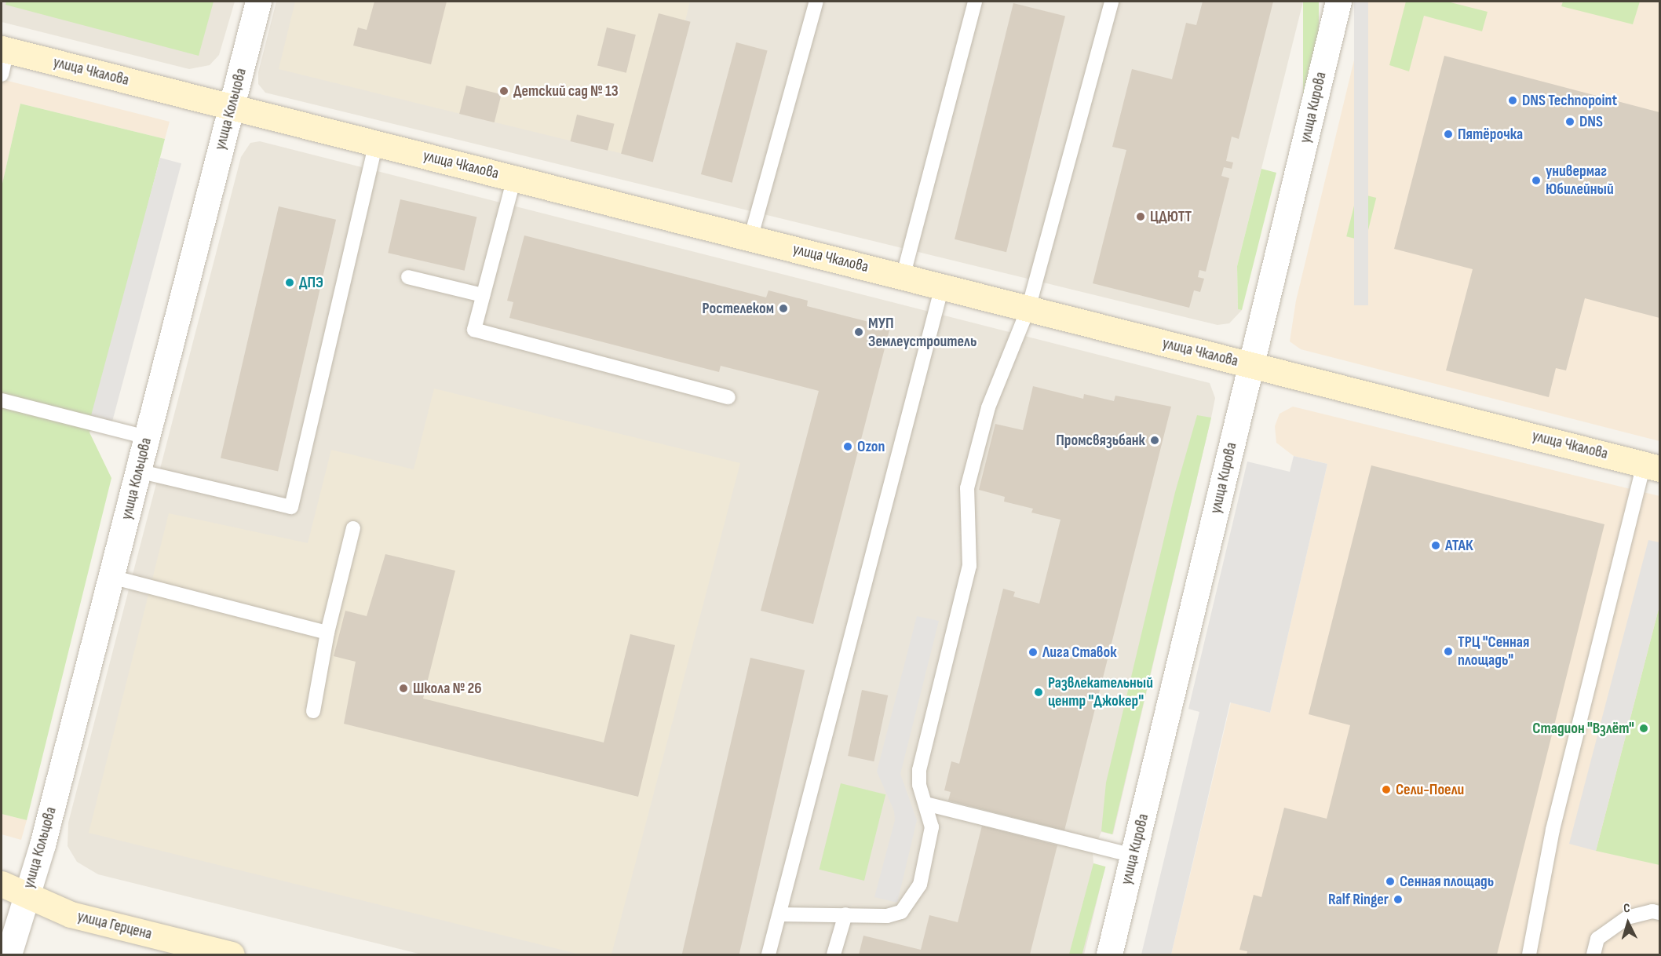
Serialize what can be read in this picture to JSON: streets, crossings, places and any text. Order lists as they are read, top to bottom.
{
  "streets": {
    "street": [
      "улица Чкалова",
      "улица Кирова",
      "улица Кольцова",
      "улица Герцена"
    ]
  },
  "crossings": [
    ["улица Чкалова", "улица Кирова"],
    ["улица Чкалова", "улица Кольцова"],
    ["улица Кольцова", "улица Герцена"]
  ],
  "places": [
    "Детский сад № 13",
    "DNS Technopoint",
    "DNS",
    "Пятёрочка",
    "универмаг Юбилейный",
    "ЦДЮТТ",
    "ДПЭ",
    "Ростелеком",
    "МУП Землеустроитель",
    "Промсвязьбанк",
    "Ozon",
    "АТАК",
    "ТРЦ \"Сенная площадь\"",
    "Лига Ставок",
    "Школа № 26",
    "Развлекательный центр \"Джокер\"",
    "Стадион \"Взлёт\"",
    "Сели-Поели",
    "Сенная площадь",
    "Ralf Ringer"
  ],
  "north": "top"
}
